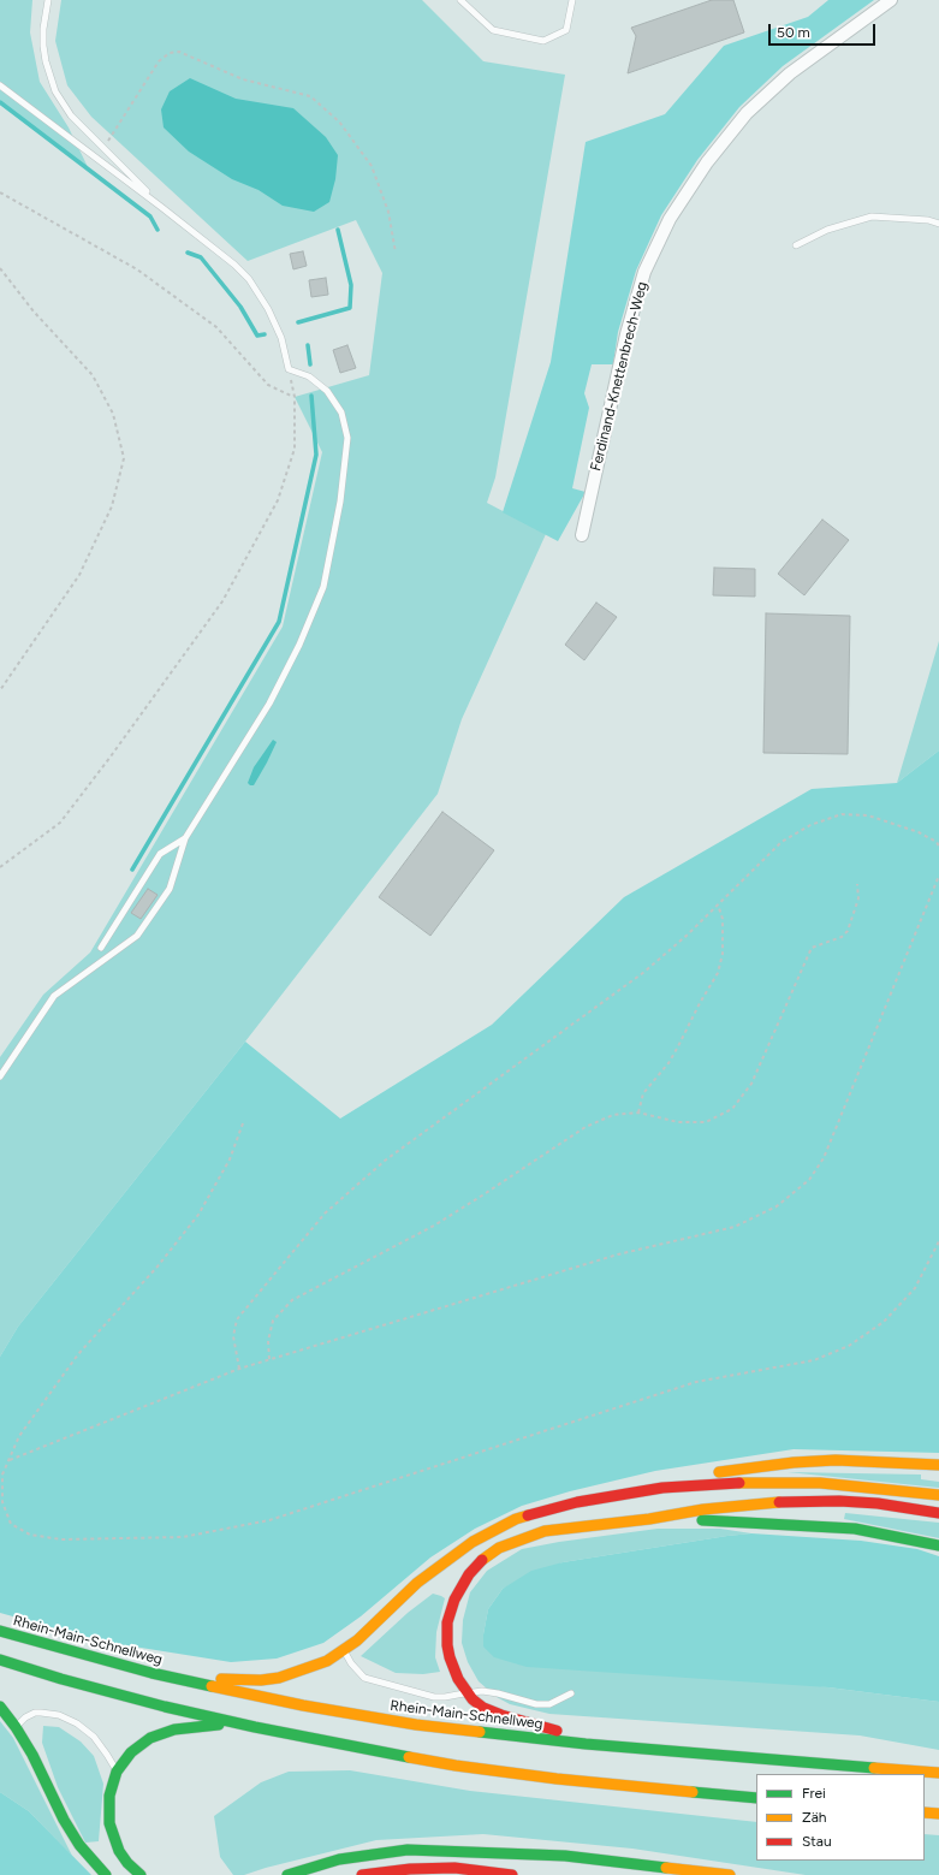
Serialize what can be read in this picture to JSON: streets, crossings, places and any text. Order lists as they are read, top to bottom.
{
  "streets": {
    "highway": ["Rhein-Main-Schnellweg"],
    "street": ["Ferdinand-Knettenbrech-Weg"]
  },
  "legend": ["Frei", "Zäh", "Stau"],
  "scale_bar": "50 m"
}
